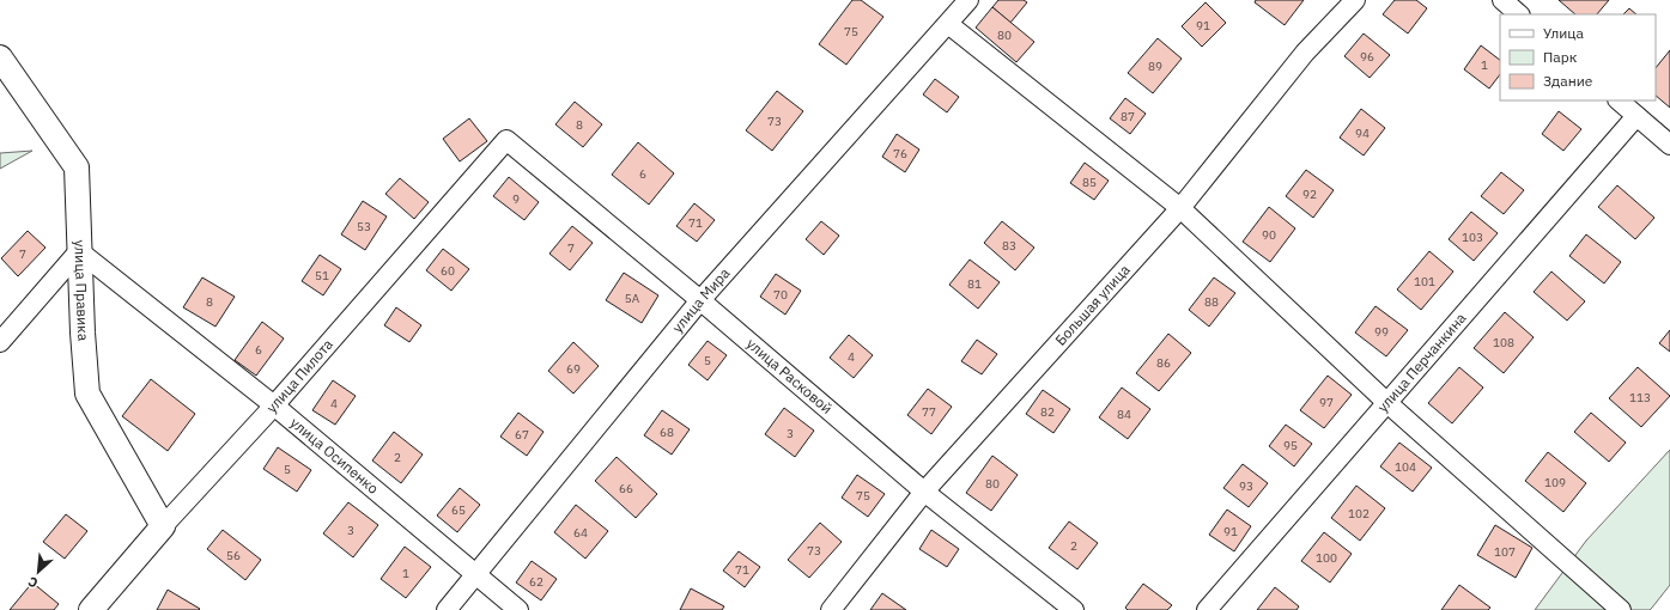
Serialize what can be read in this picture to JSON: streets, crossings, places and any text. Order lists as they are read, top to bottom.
{
  "streets": {
    "street": [
      "улица Правика",
      "улица Мира",
      "Большая улица",
      "улица Перчанкина",
      "улица Пилота",
      "улица Расковой",
      "улица Осипенко"
    ]
  },
  "crossings": [
    ["улица Правика", "улица Пилота"],
    ["улица Правика", "улица Осипенко"],
    ["улица Мира", "улица Расковой"],
    ["улица Мира", "улица Осипенко"],
    ["Большая улица", "улица Расковой"],
    ["улица Пилота", "улица Расковой"],
    ["улица Пилота", "улица Осипенко"]
  ],
  "house_numbers": [
    "91",
    "75",
    "80",
    "96",
    "1",
    "89",
    "87",
    "73",
    "8",
    "94",
    "76",
    "6",
    "85",
    "92",
    "9",
    "71",
    "53",
    "90",
    "103",
    "83",
    "7",
    "7",
    "60",
    "51",
    "101",
    "81",
    "70",
    "5А",
    "8",
    "88",
    "99",
    "108",
    "6",
    "4",
    "5",
    "86",
    "69",
    "113",
    "97",
    "4",
    "77",
    "82",
    "84",
    "68",
    "3",
    "67",
    "95",
    "2",
    "104",
    "5",
    "109",
    "80",
    "93",
    "66",
    "75",
    "65",
    "102",
    "3",
    "91",
    "64",
    "2",
    "73",
    "107",
    "56",
    "100",
    "71",
    "1",
    "62"
  ],
  "legend": ["Улица", "Парк", "Здание"],
  "north": "bottom left"
}
